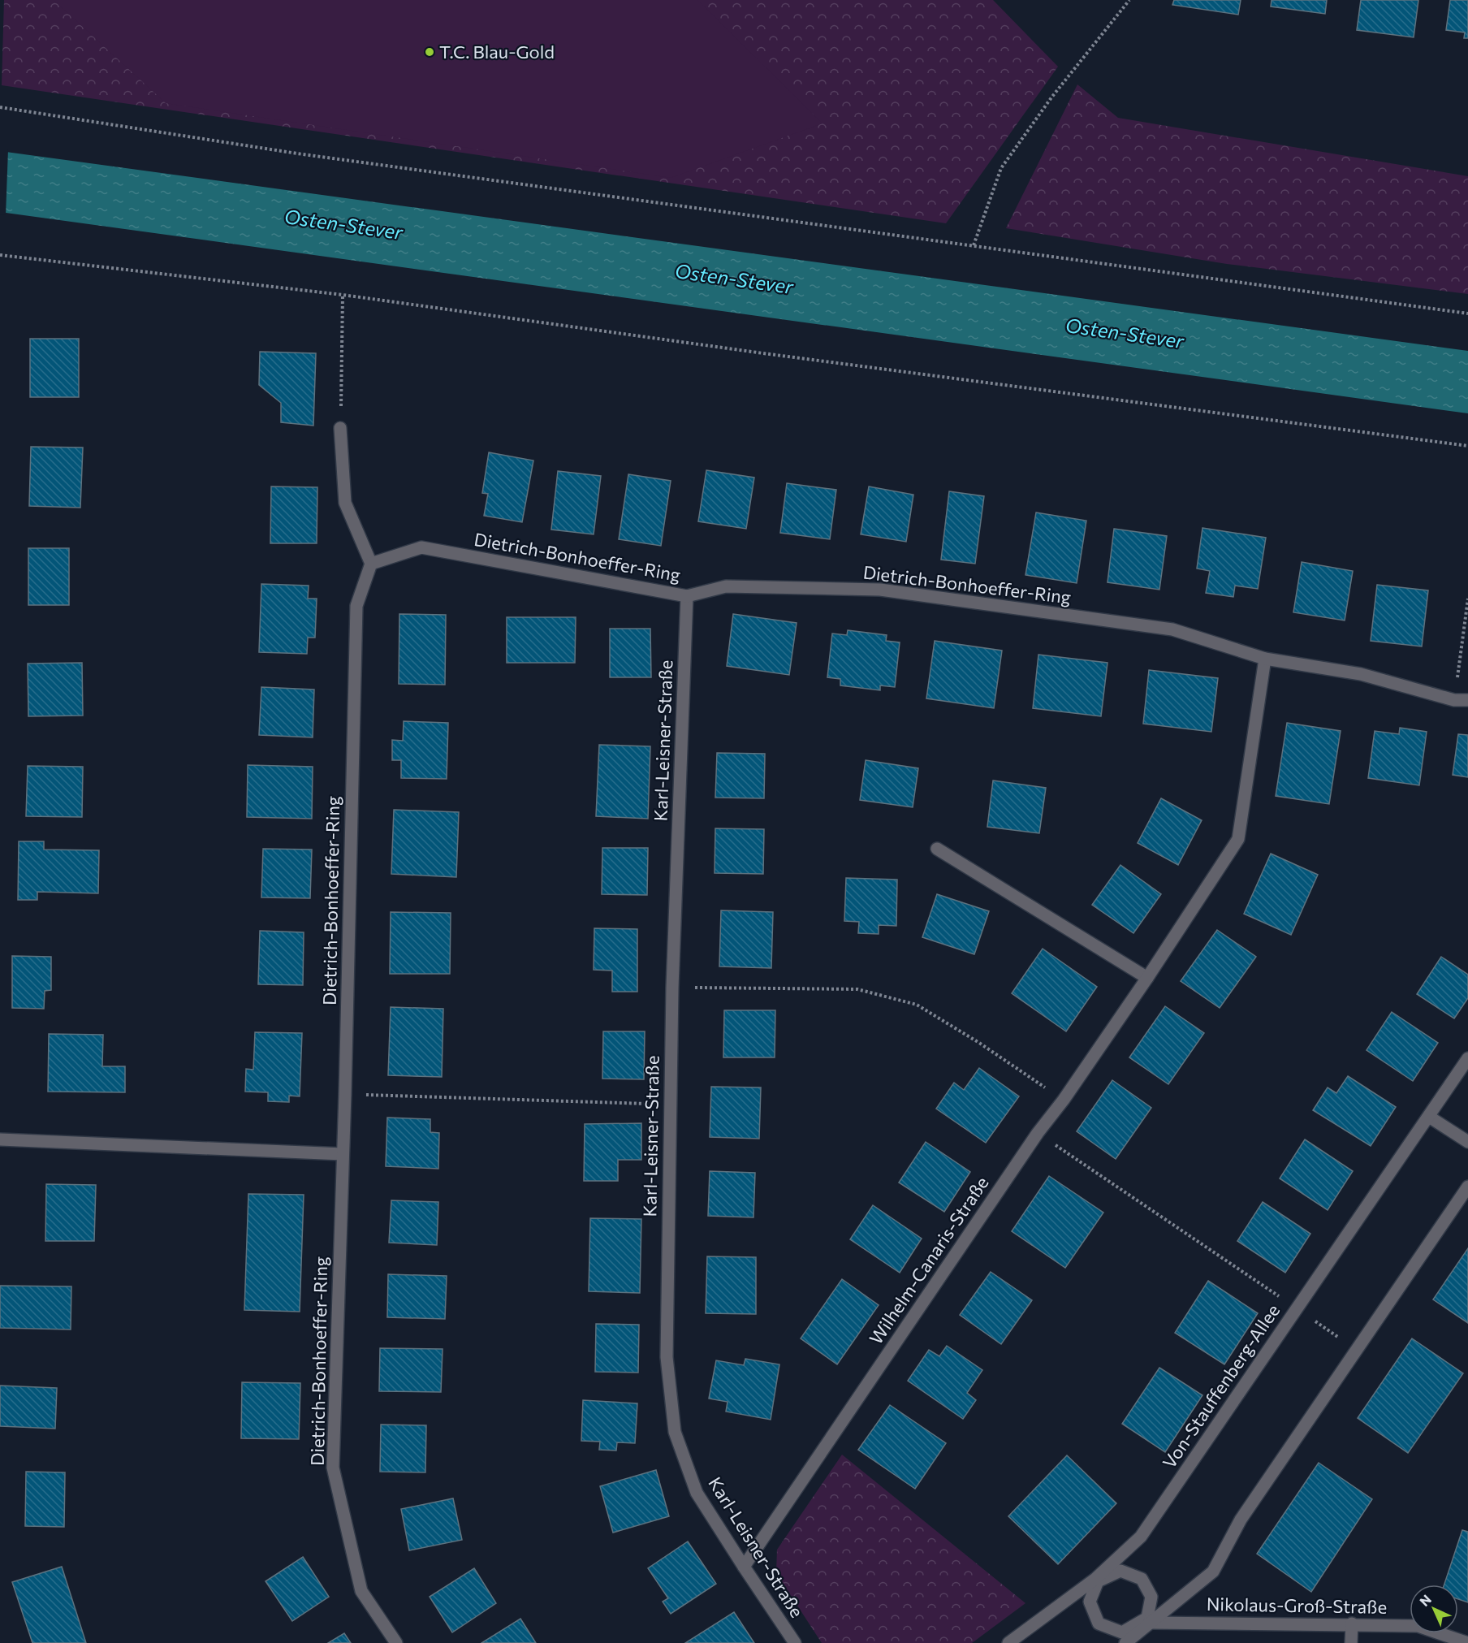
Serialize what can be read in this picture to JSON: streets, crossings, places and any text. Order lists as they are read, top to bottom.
{
  "streets": {
    "street": [
      "Dietrich-Bonhoeffer-Ring",
      "Karl-Leisner-Straße",
      "Wilhelm-Canaris-Straße",
      "Von-Stauffenberg-Allee",
      "Nikolaus-Groß-Straße"
    ]
  },
  "crossings": [
    ["Dietrich-Bonhoeffer-Ring", "Karl-Leisner-Straße"],
    ["Dietrich-Bonhoeffer-Ring", "Wilhelm-Canaris-Straße"],
    ["Karl-Leisner-Straße", "Wilhelm-Canaris-Straße"],
    ["Von-Stauffenberg-Allee", "Nikolaus-Groß-Straße"]
  ],
  "water": ["Osten-Stever"],
  "places": ["T.C. Blau-Gold"],
  "north": "top left"
}
